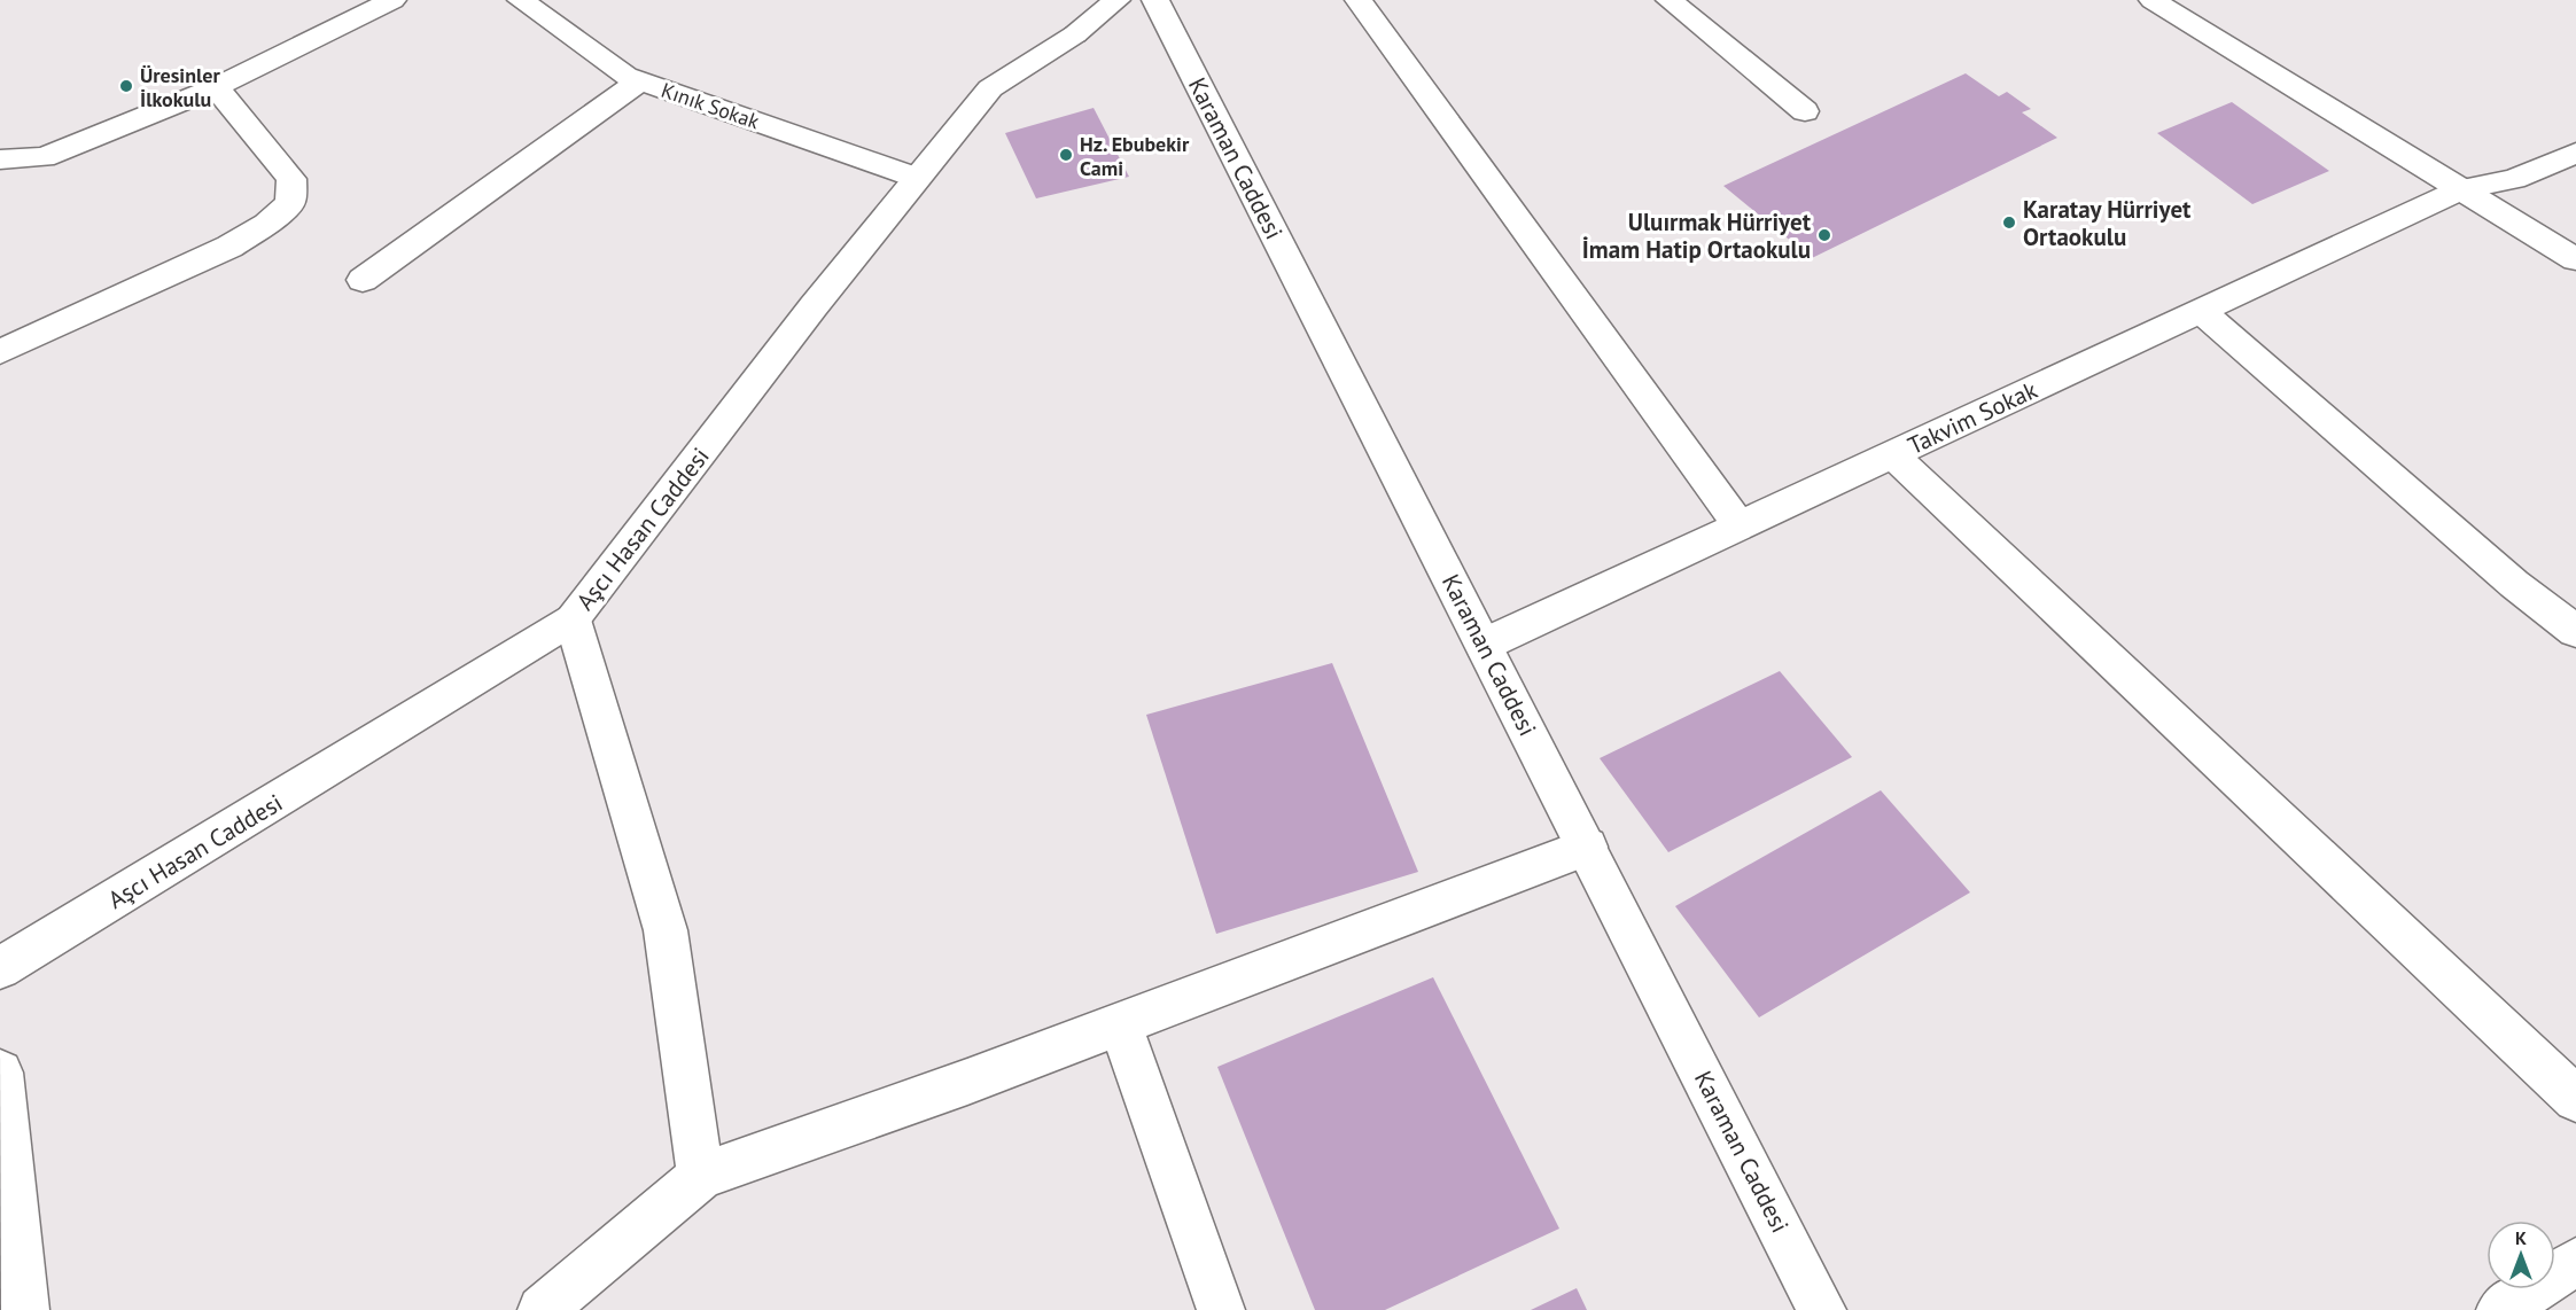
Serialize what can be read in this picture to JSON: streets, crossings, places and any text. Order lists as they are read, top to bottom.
{
  "streets": {
    "street": [
      "Kınık Sokak",
      "Karaman Caddesi",
      "Takvim Sokak",
      "Aşcı Hasan Caddesi"
    ]
  },
  "crossings": [
    ["Kınık Sokak", "Aşcı Hasan Caddesi"],
    ["Karaman Caddesi", "Takvim Sokak"]
  ],
  "places": [
    "Üresinler İlkokulu",
    "Hz. Ebubekir Cami",
    "Karatay Hürriyet Ortaokulu",
    "Uluırmak Hürriyet İmam Hatip Ortaokulu"
  ],
  "north": "top"
}
